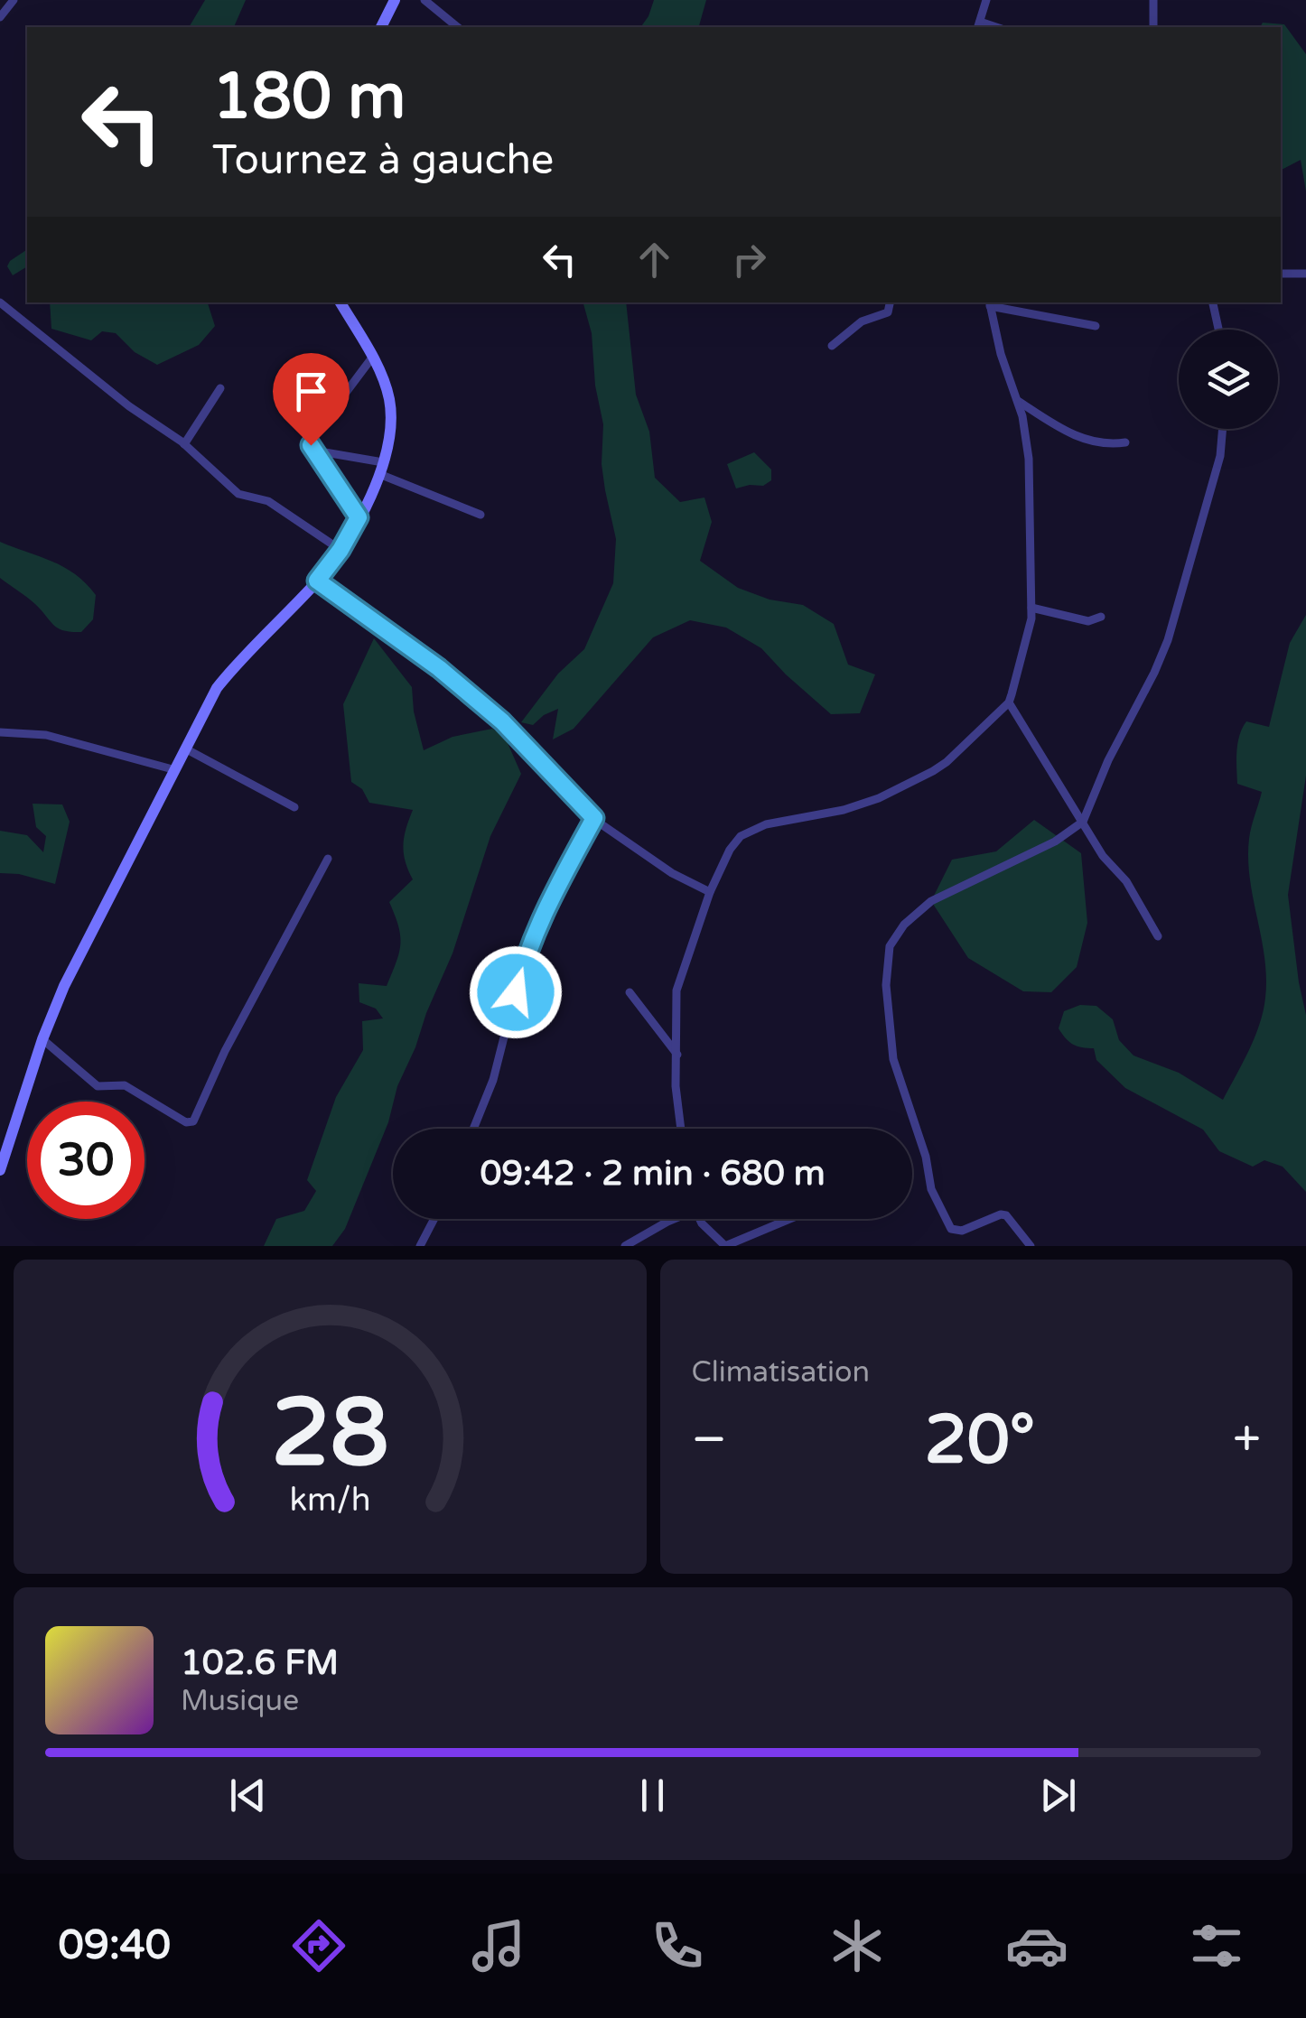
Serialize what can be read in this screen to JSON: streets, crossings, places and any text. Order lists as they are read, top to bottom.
{
  "page": {
    "turn": ["180 m", "Tournez à gauche"],
    "limit": "30",
    "trip": "09:42 · 2 min · 680 m",
    "tile": "Climatisation",
    "heat": ["−", "20°", "+"],
    "song": ["102.6 FM", "Musique"],
    "tabs": "09:40",
    "gauge": ["28", "km/h"]
  }
}
